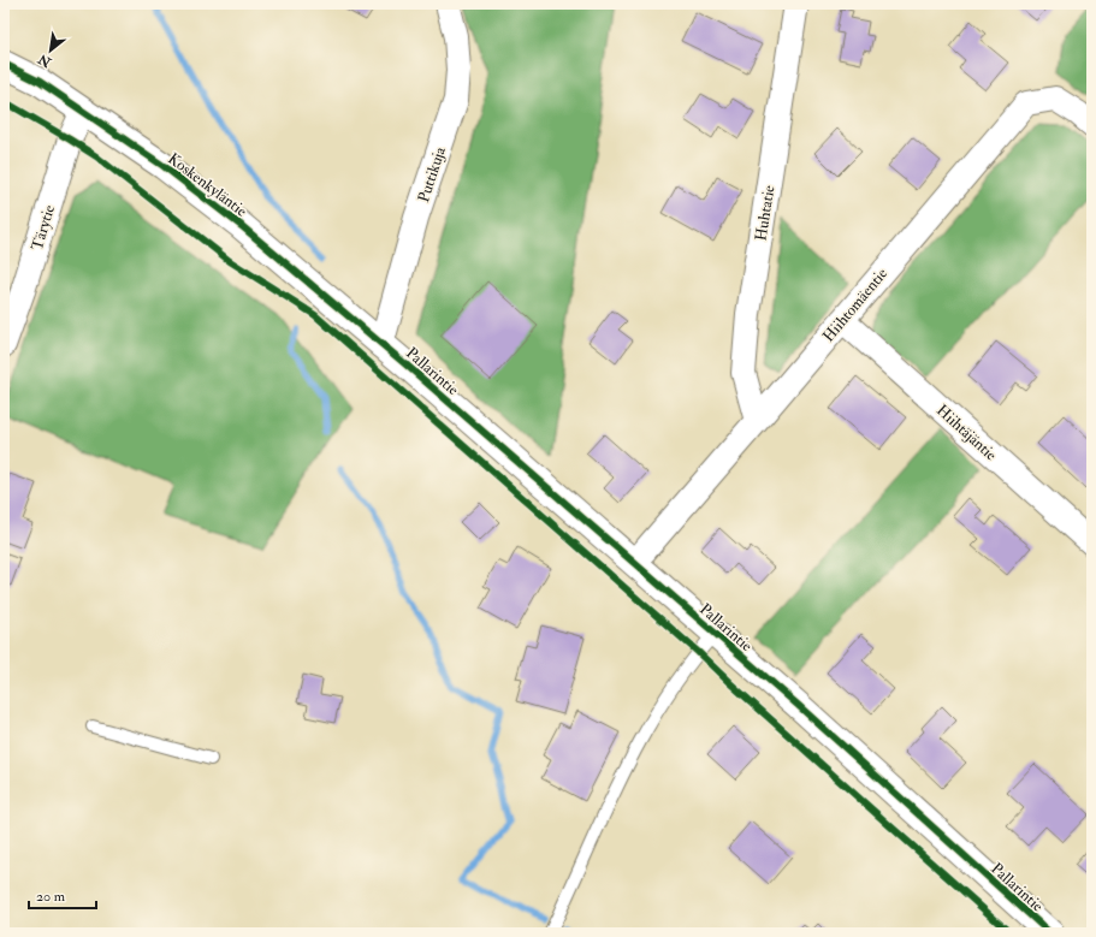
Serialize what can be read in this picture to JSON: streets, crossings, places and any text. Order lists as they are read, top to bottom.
{
  "streets": {
    "street": [
      "Puttikuja",
      "Koskenkyläntie",
      "Huhtatie",
      "Tärytie",
      "Hiihtomäentie",
      "Pallarintie",
      "Hiihtäjäntie"
    ]
  },
  "crossings": [
    ["Puttikuja", "Koskenkyläntie"],
    ["Puttikuja", "Pallarintie"],
    ["Koskenkyläntie", "Tärytie"],
    ["Koskenkyläntie", "Pallarintie"],
    ["Huhtatie", "Hiihtomäentie"],
    ["Hiihtomäentie", "Pallarintie"],
    ["Hiihtomäentie", "Hiihtäjäntie"]
  ],
  "scale_bar": "20 m",
  "north": "bottom left"
}
